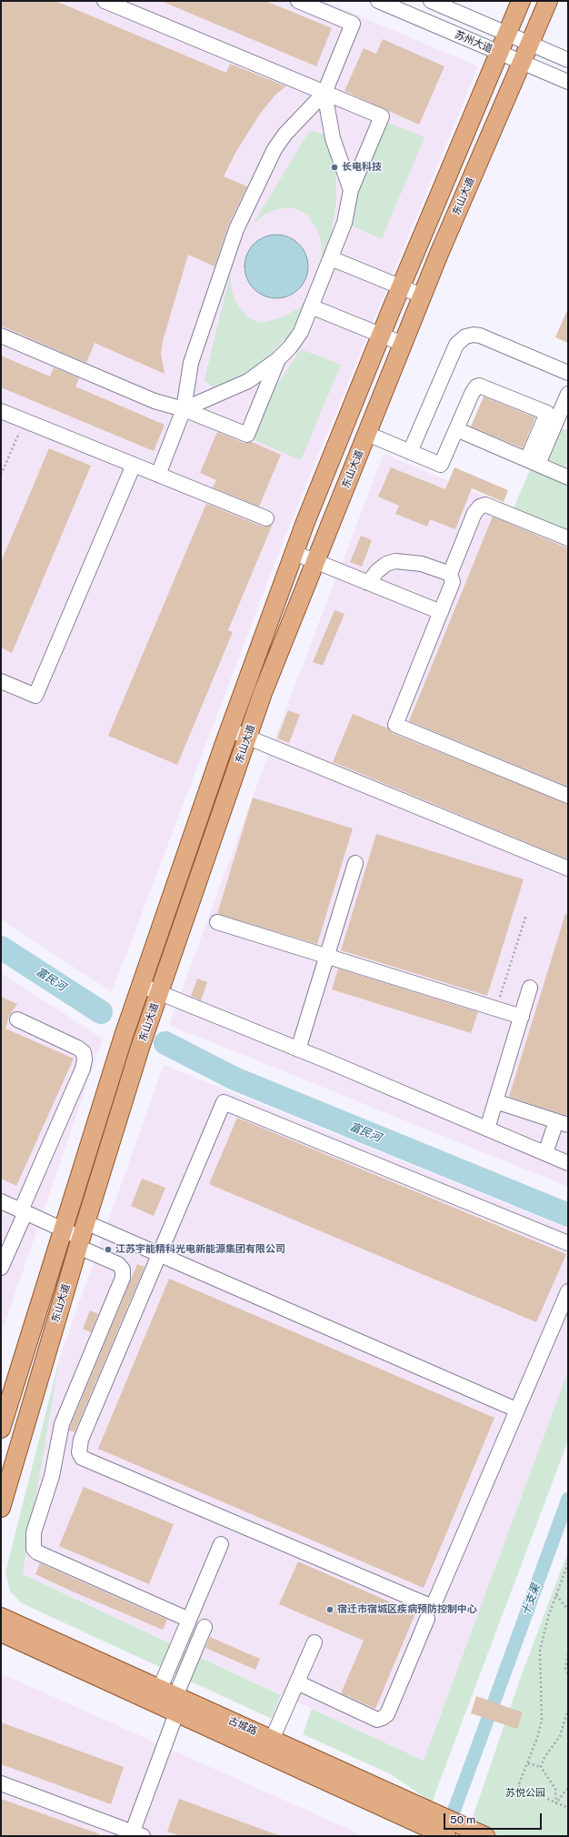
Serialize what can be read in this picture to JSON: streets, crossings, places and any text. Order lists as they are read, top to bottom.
{
  "streets": {
    "main road": ["东山大道", "古城路"],
    "street": ["苏州大道"]
  },
  "crossings": [
    ["苏州大道", "东山大道"]
  ],
  "water": ["富民河", "十支渠"],
  "parks": ["苏悦公园"],
  "places": ["长电科技", "江苏宇能精科光电新能源集团有限公司", "宿迁市宿城区疾病预防控制中心"],
  "scale_bar": "50 m"
}
